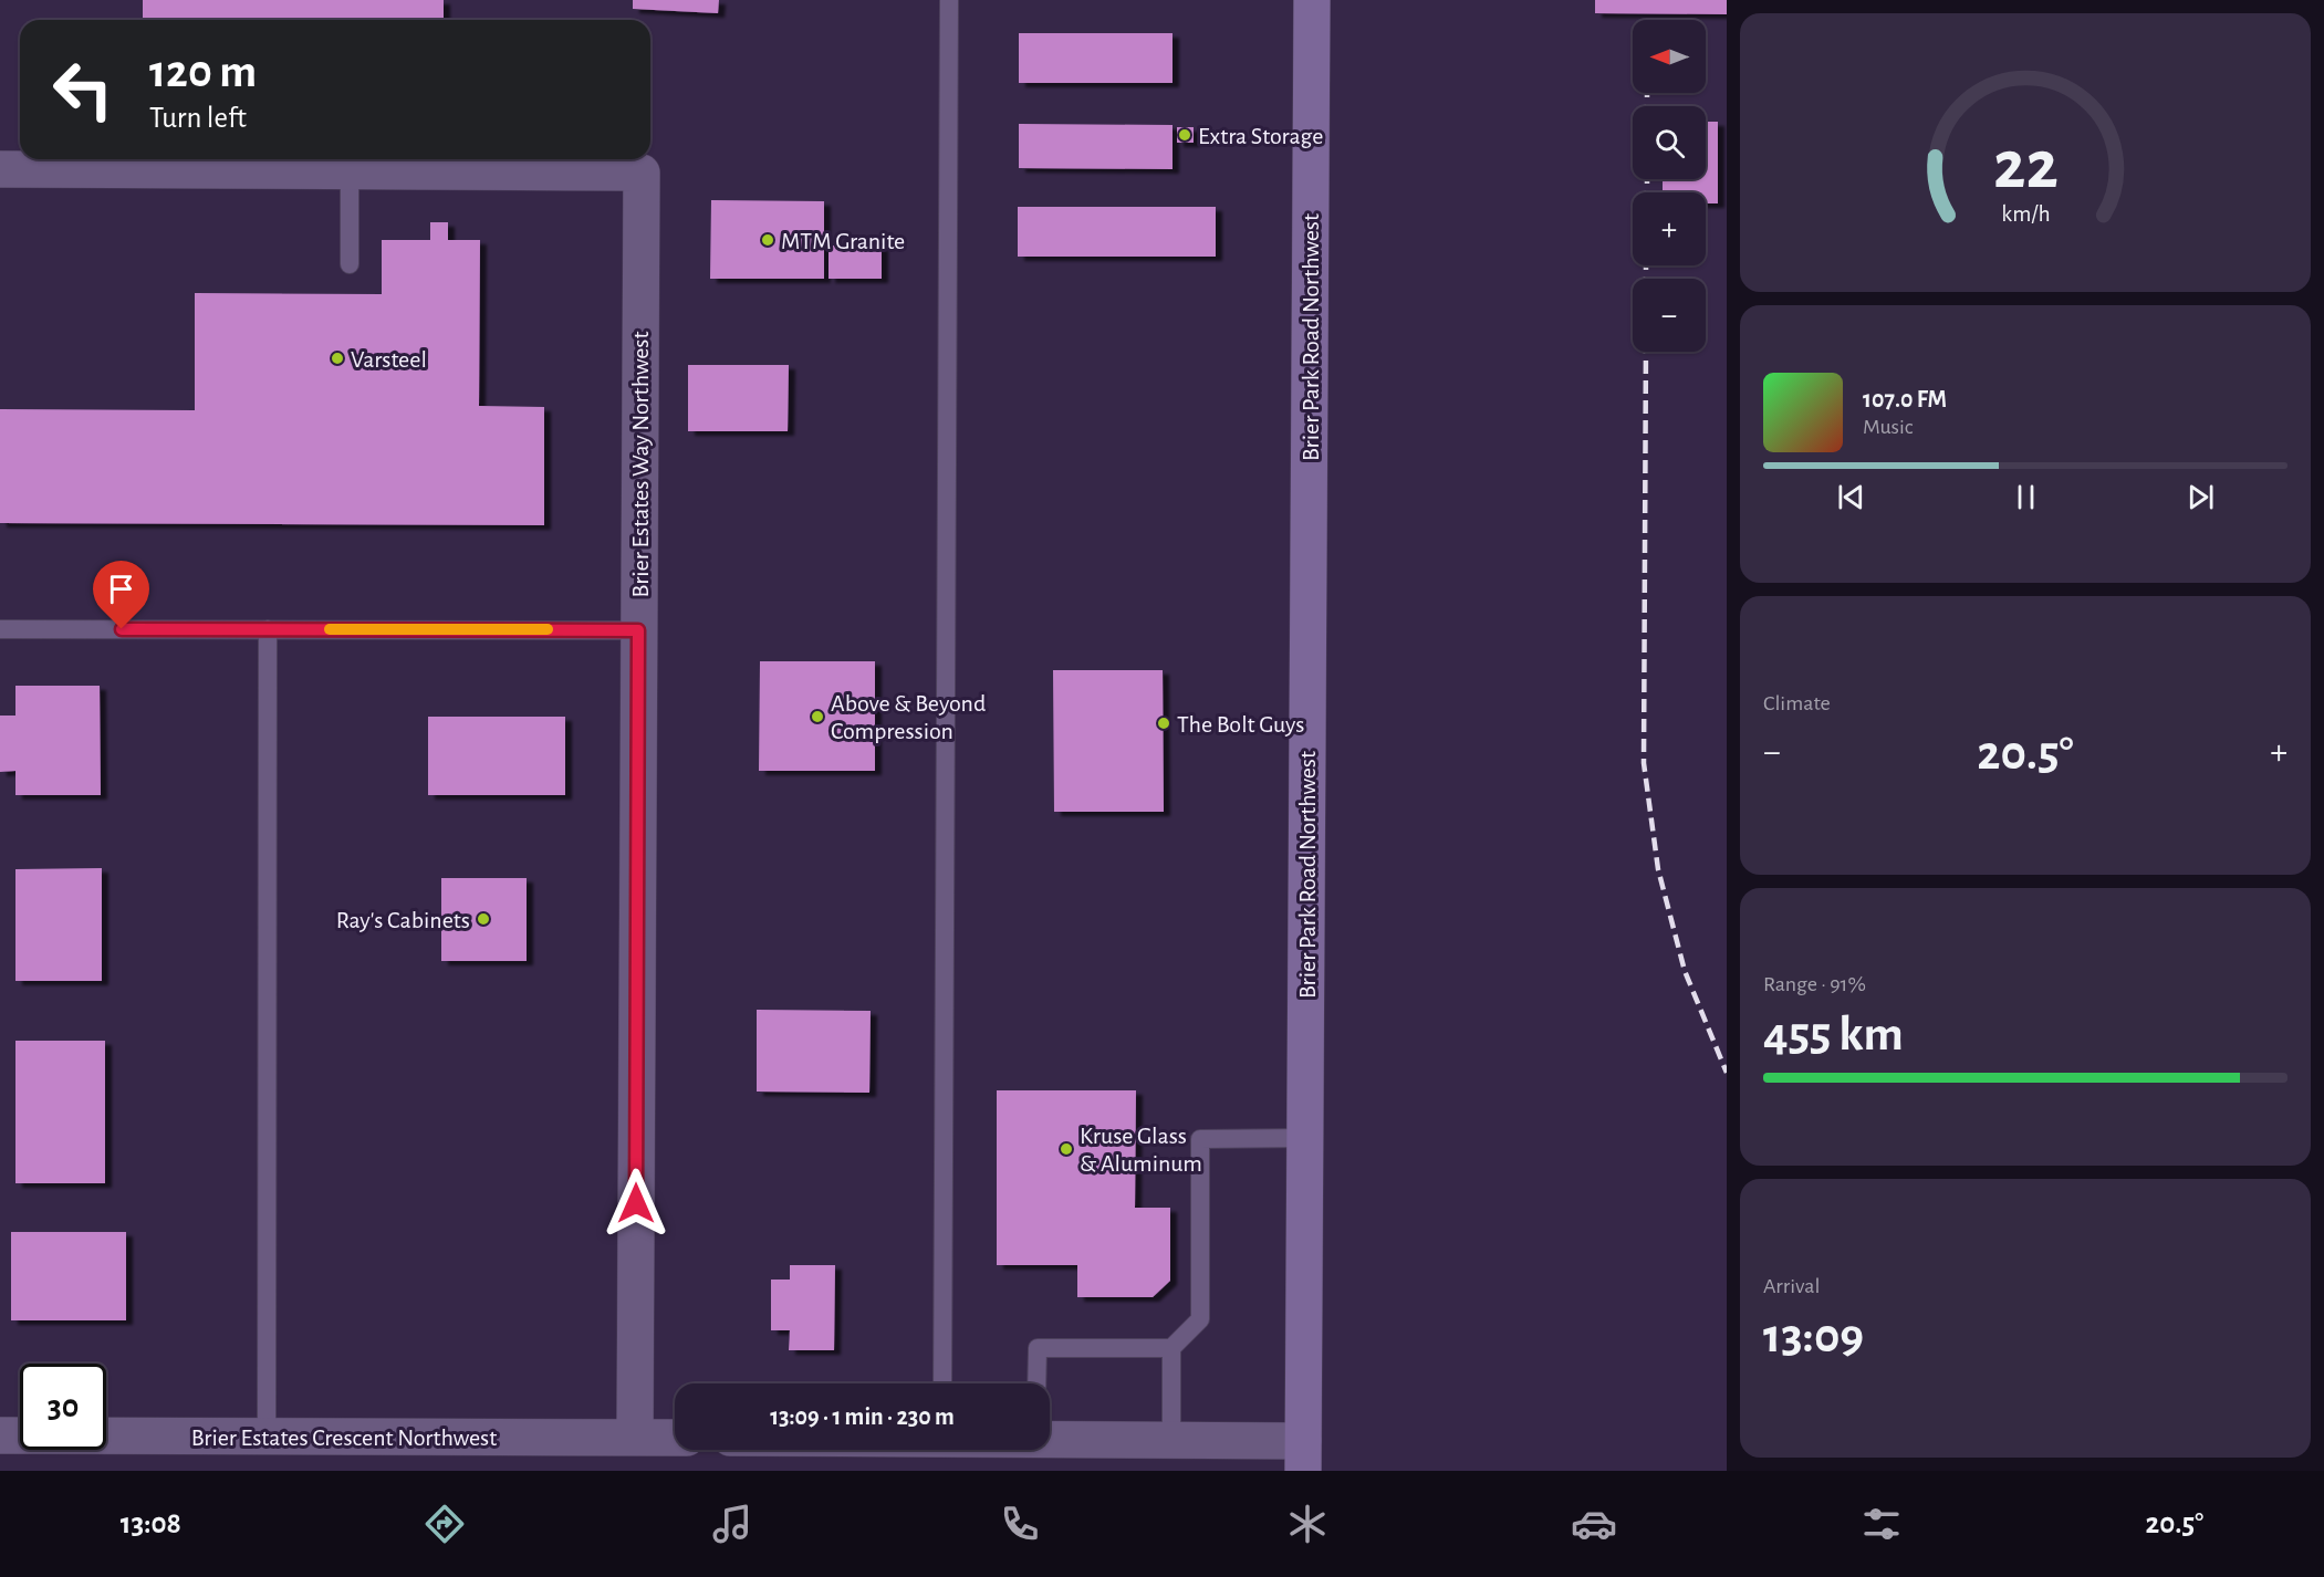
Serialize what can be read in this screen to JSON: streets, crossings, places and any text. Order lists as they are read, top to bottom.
{
  "streets": {
    "street": ["Brier Park Road Northwest", "Brier Estates Way Northwest", "Brier Estates Crescent Northwest"]
  },
  "crossings": [
    ["Brier Estates Way Northwest", "Brier Estates Crescent Northwest"]
  ],
  "places": [
    "Extra Storage",
    "MTM Granite",
    "Varsteel",
    "Above & Beyond Compression",
    "The Bolt Guys",
    "Ray's Cabinets",
    "Kruse Glass & Aluminum"
  ],
  "north": "left",
  "page": {
    "map_buttons": ["+", "−"],
    "turn": ["120 m", "Turn left"],
    "song": ["107.0 FM", "Music"],
    "tile": [
      "Climate",
      ["Range · 91%", "455 km"],
      ["Arrival", "13:09"]
    ],
    "heat": ["−", "20.5°", "+"],
    "limit": "30",
    "trip": "13:09 · 1 min · 230 m",
    "tabs": ["13:08", "20.5°"],
    "gauge": ["22", "km/h"]
  }
}
